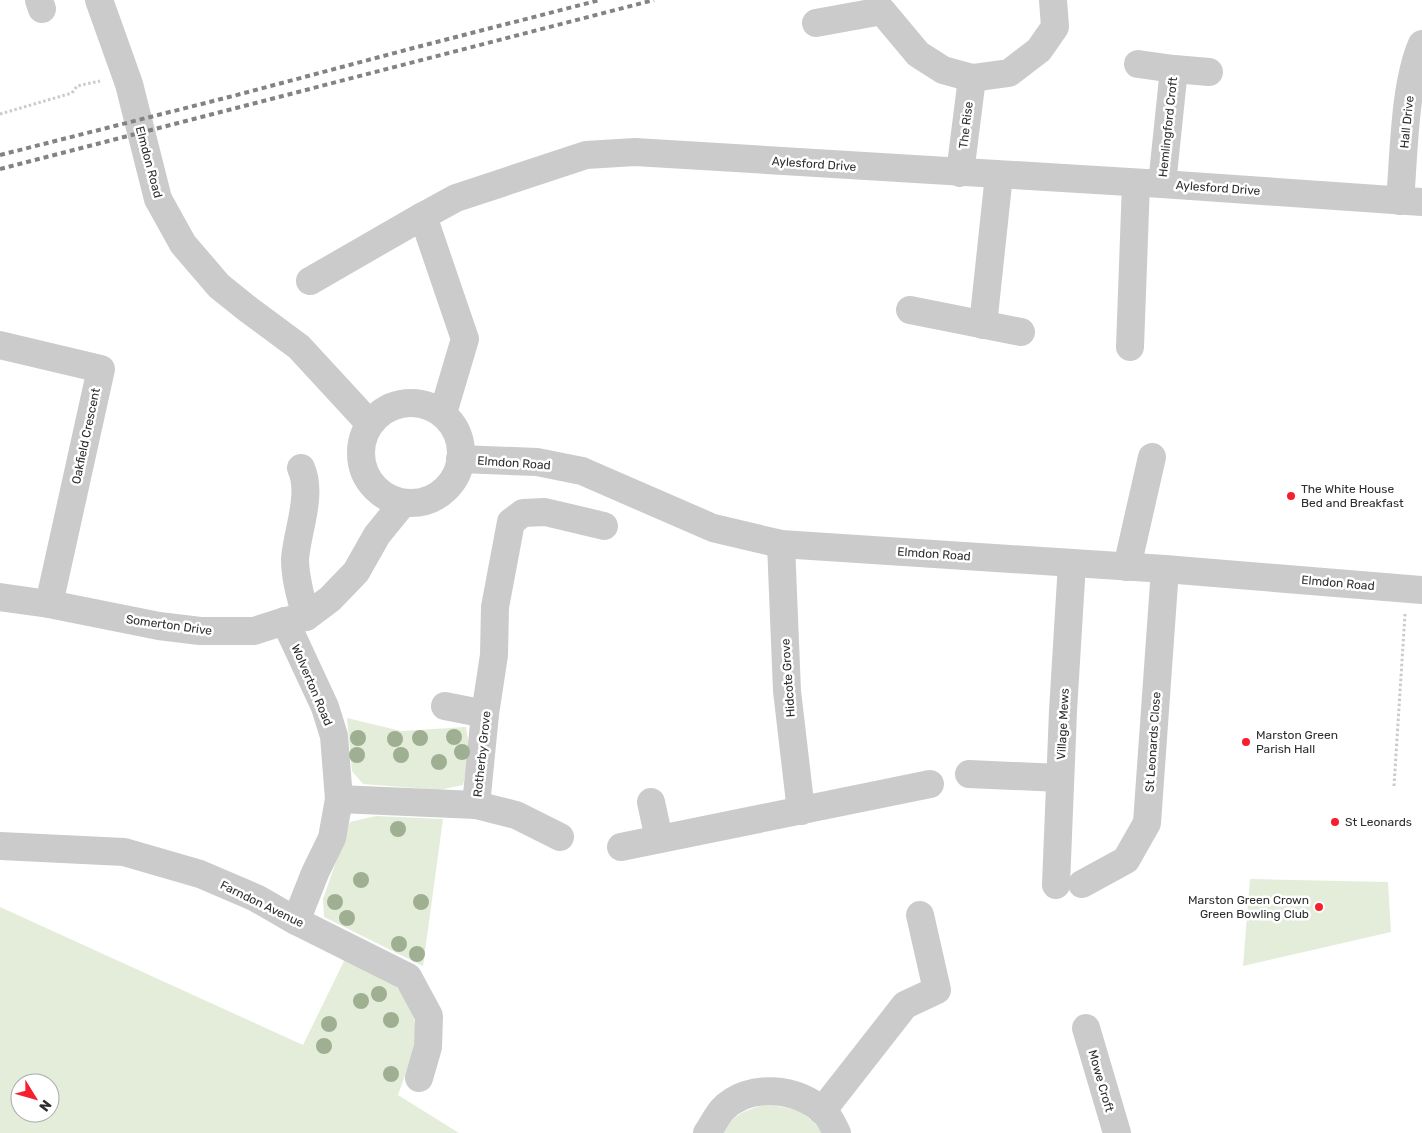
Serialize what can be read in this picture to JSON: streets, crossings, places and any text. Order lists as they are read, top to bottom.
{
  "streets": {
    "street": [
      "Hall Drive",
      "The Rise",
      "Hemlingford Croft",
      "Elmdon Road",
      "Aylesford Drive",
      "Oakfield Crescent",
      "Somerton Drive",
      "Hidcote Grove",
      "Wolverton Road",
      "Village Mews",
      "St Leonards Close",
      "Rotherby Grove",
      "Farndon Avenue",
      "Mowe Croft"
    ]
  },
  "crossings": [
    ["Hall Drive", "Aylesford Drive"],
    ["The Rise", "Aylesford Drive"],
    ["Hemlingford Croft", "Aylesford Drive"],
    ["Elmdon Road", "Somerton Drive"],
    ["Elmdon Road", "Hidcote Grove"],
    ["Elmdon Road", "Village Mews"],
    ["Elmdon Road", "St Leonards Close"],
    ["Oakfield Crescent", "Somerton Drive"],
    ["Somerton Drive", "Wolverton Road"],
    ["Wolverton Road", "Rotherby Grove"],
    ["Wolverton Road", "Farndon Avenue"],
    ["Village Mews", "St Leonards Close"]
  ],
  "places": [
    "The White House Bed and Breakfast",
    "Marston Green Parish Hall",
    "St Leonards",
    "Marston Green Crown Green Bowling Club"
  ],
  "north": "bottom right"
}
